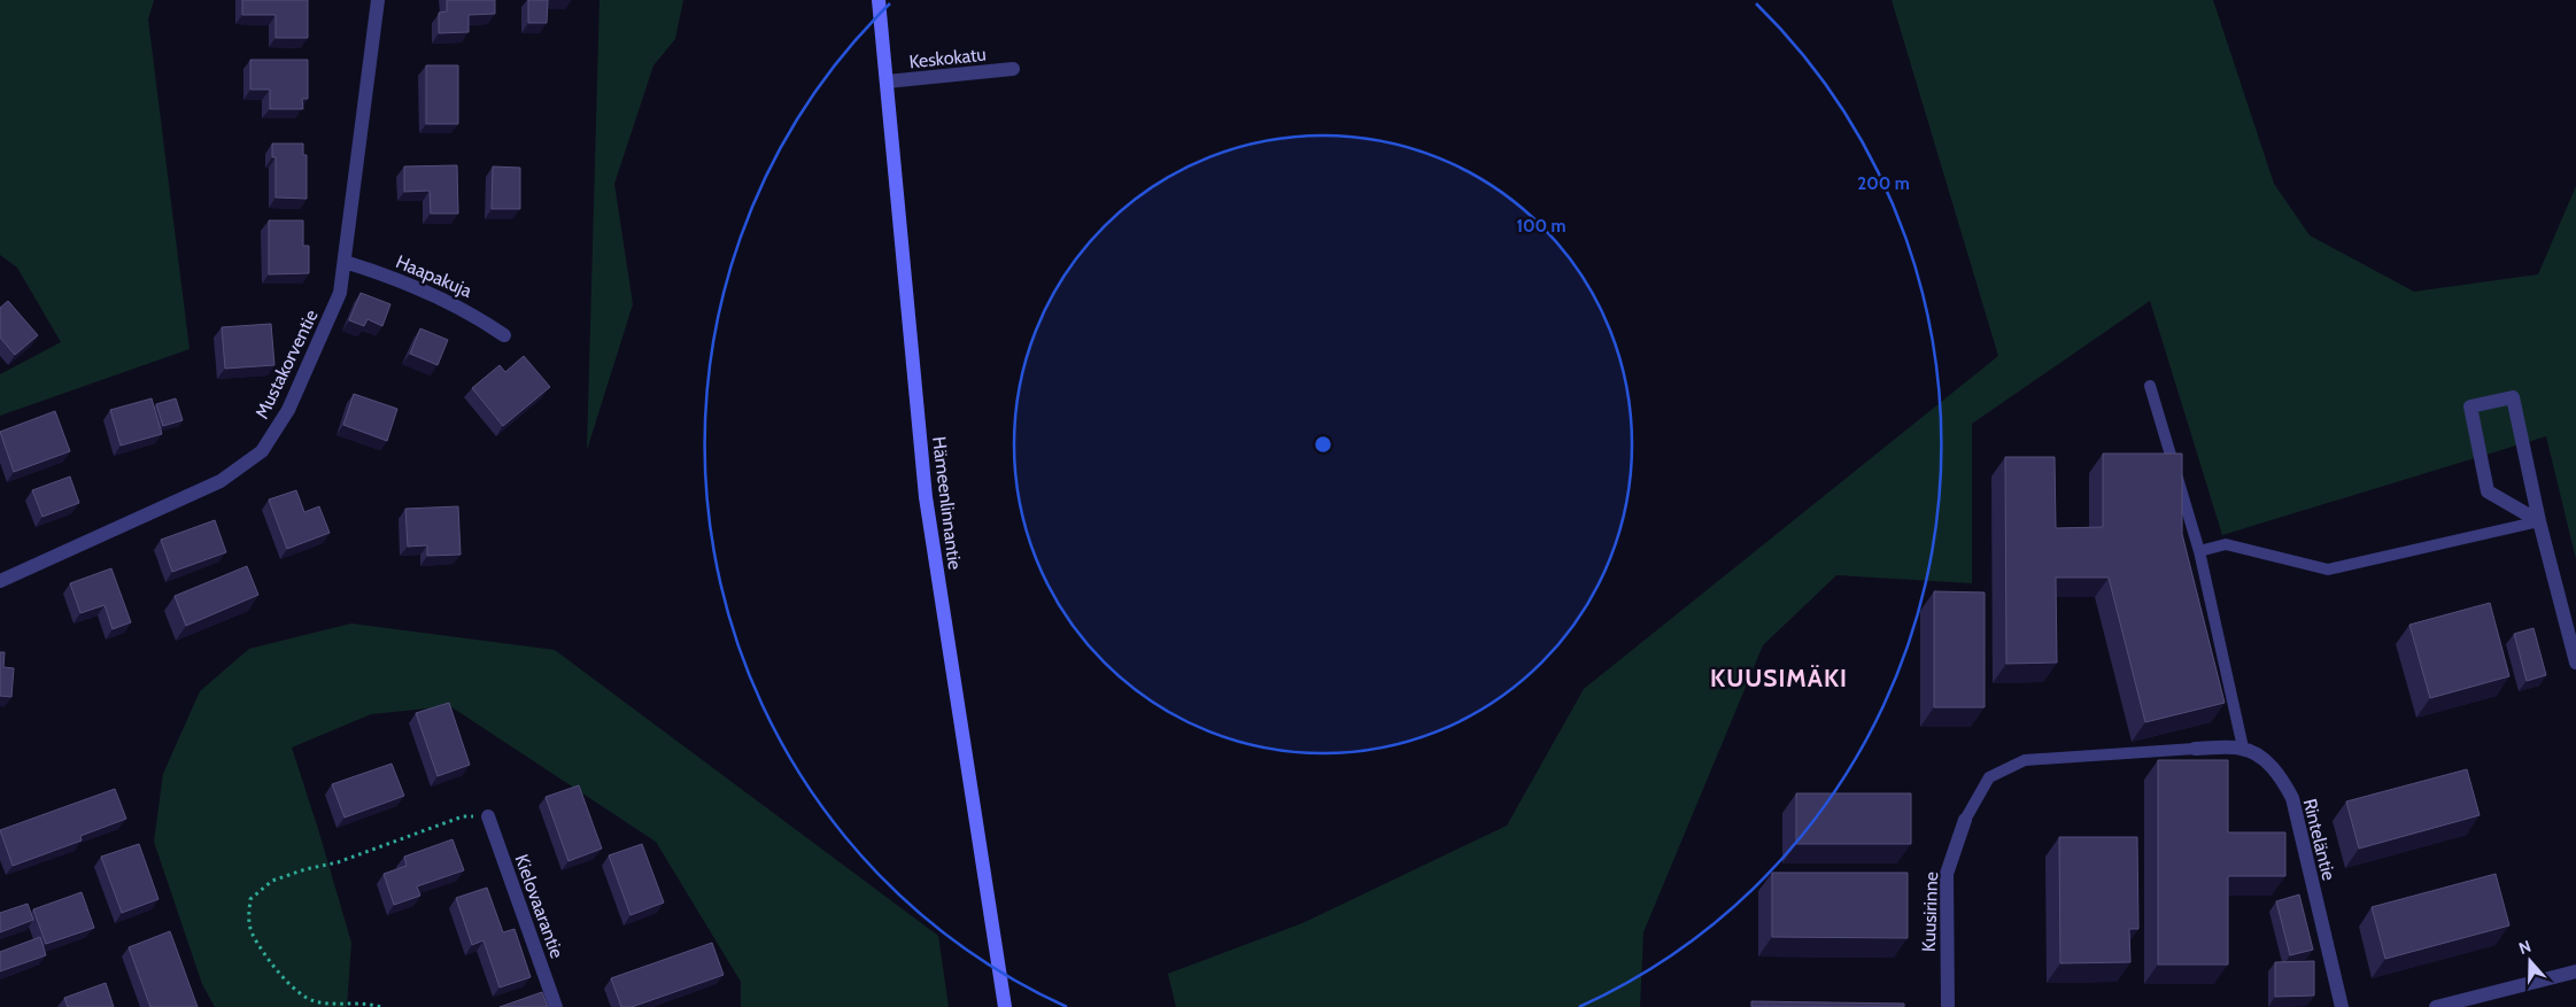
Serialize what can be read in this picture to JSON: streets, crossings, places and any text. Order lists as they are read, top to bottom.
{
  "streets": {
    "main road": ["Hämeenlinnantie"],
    "street": [
      "Keskokatu",
      "Haapakuja",
      "Mustakorventie",
      "Rinteläntie",
      "Kielovaarantie",
      "Kuusirinne"
    ]
  },
  "crossings": [
    ["Keskokatu", "Hämeenlinnantie"],
    ["Haapakuja", "Mustakorventie"]
  ],
  "districts": ["KUUSIMÄKI"],
  "north": "top",
  "rings": ["200 m", "100 m"]
}
